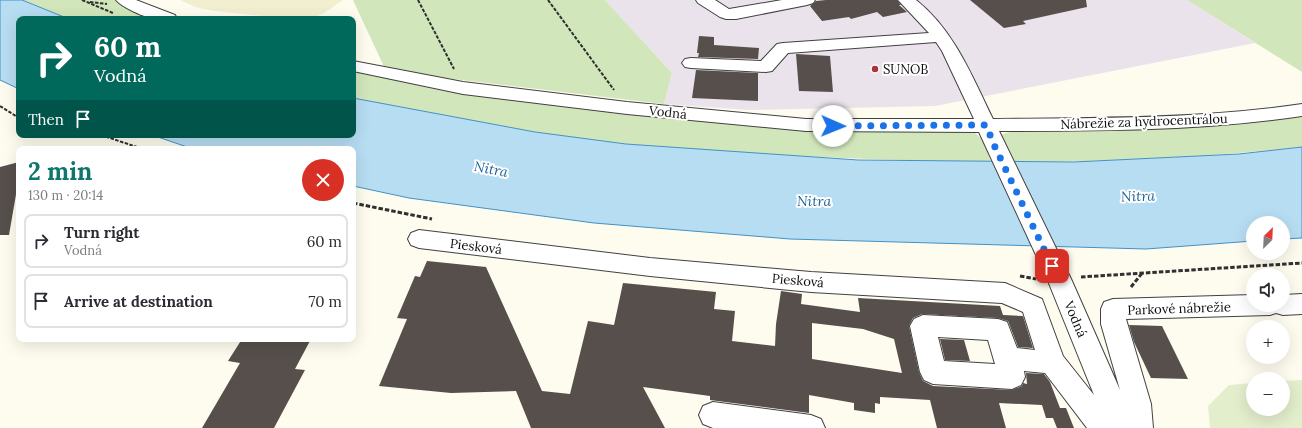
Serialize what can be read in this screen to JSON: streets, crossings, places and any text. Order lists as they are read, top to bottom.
{
  "streets": {
    "street": [
      "Vodná",
      "Nábrežie za hydrocentrálou",
      "Piesková",
      "Parkové nábrežie"
    ]
  },
  "crossings": [
    ["Vodná", "Nábrežie za hydrocentrálou"]
  ],
  "water": ["Nitra"],
  "places": ["SUNOB"],
  "north": "top right",
  "page": {
    "turn": ["60 m", "Vodná"],
    "then": "Then",
    "heading": ["2 min", "130 m · 20:14"],
    "list": [
      {
        "name": "Turn right",
        "note": "Vodná",
        "value": "60 m"
      },
      {
        "name": "Arrive at destination",
        "value": "70 m"
      }
    ],
    "map_buttons": ["+", "−"]
  }
}
